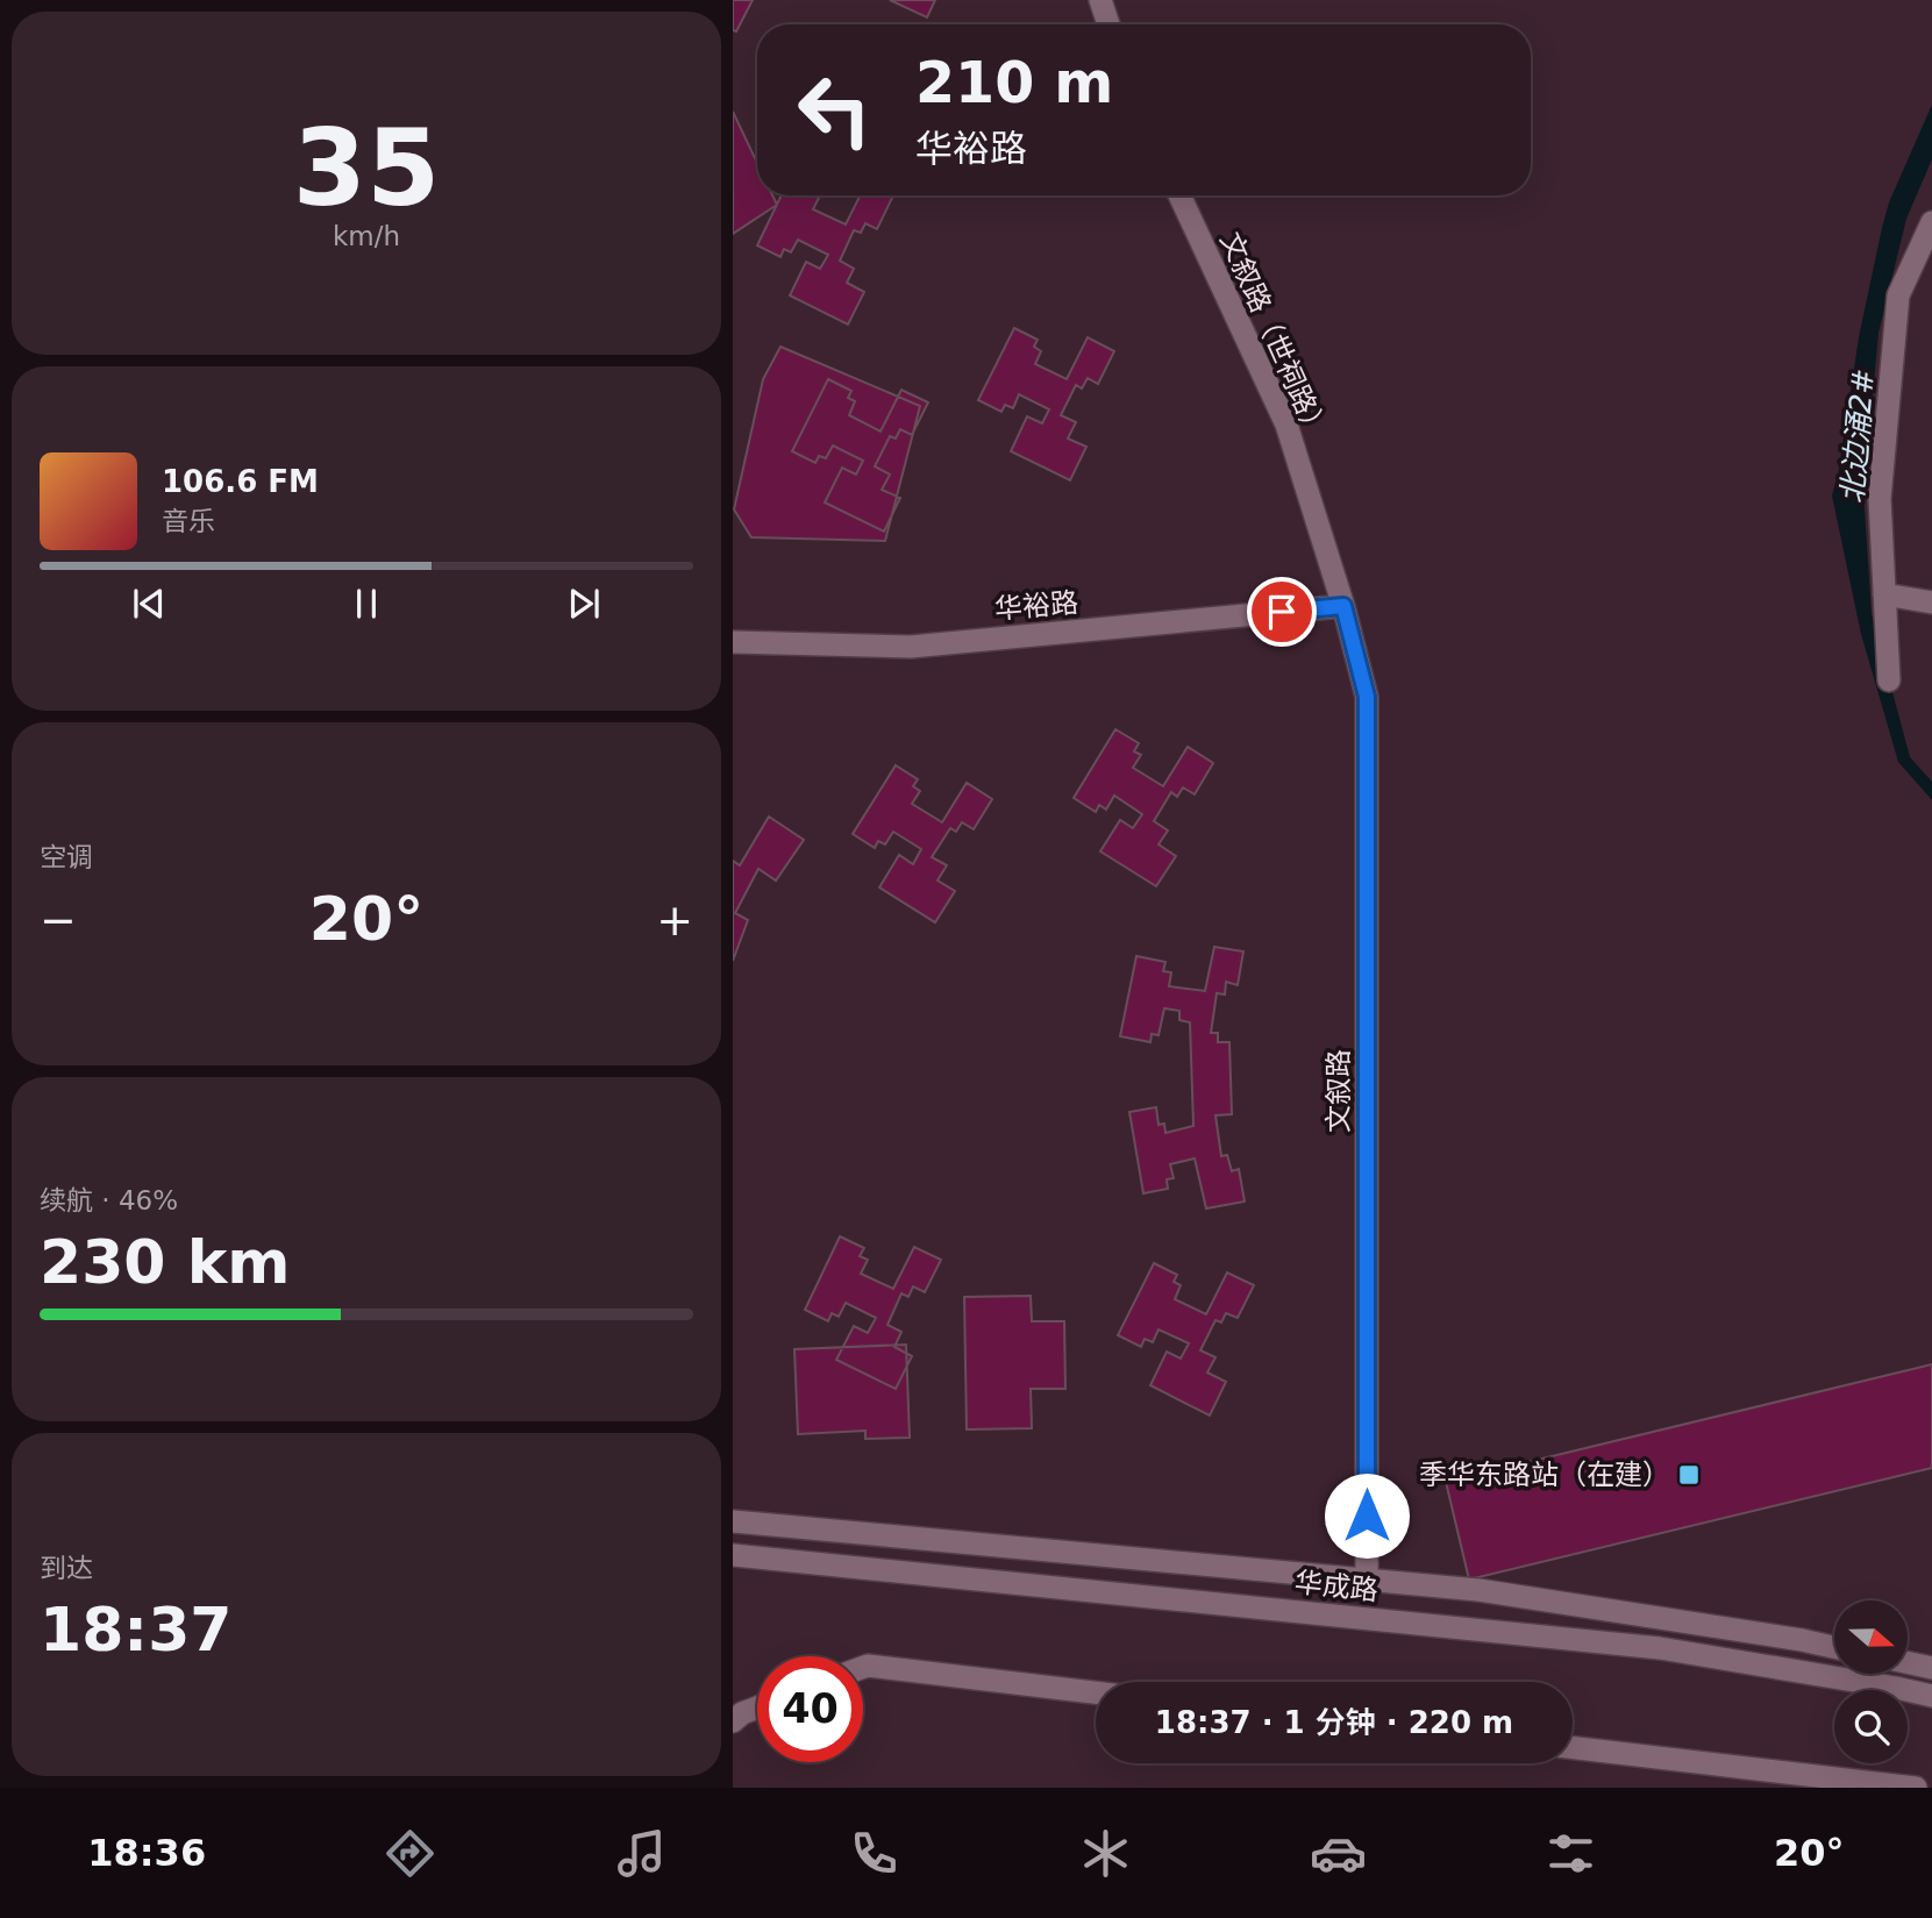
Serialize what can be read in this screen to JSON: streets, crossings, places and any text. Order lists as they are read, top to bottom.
{
  "streets": {
    "street": [
      "文叙路（世祠路）",
      "华裕路",
      "文叙路",
      "华成路"
    ]
  },
  "crossings": [
    ["文叙路（世祠路）", "华裕路"],
    ["文叙路（世祠路）", "文叙路"],
    ["华裕路", "文叙路"],
    ["文叙路", "华成路"]
  ],
  "water": ["北边涌2#"],
  "places": {
    "transit": ["季华东路站（在建）"]
  },
  "north": "right",
  "page": {
    "tile": [
      ["35", "km/h"],
      "空调",
      ["续航 · 46%", "230 km"],
      ["到达", "18:37"]
    ],
    "turn": ["210 m", "华裕路"],
    "song": ["106.6 FM", "音乐"],
    "heat": ["−", "20°", "+"],
    "limit": "40",
    "trip": "18:37 · 1 分钟 · 220 m",
    "tabs": ["18:36", "20°"]
  }
}
